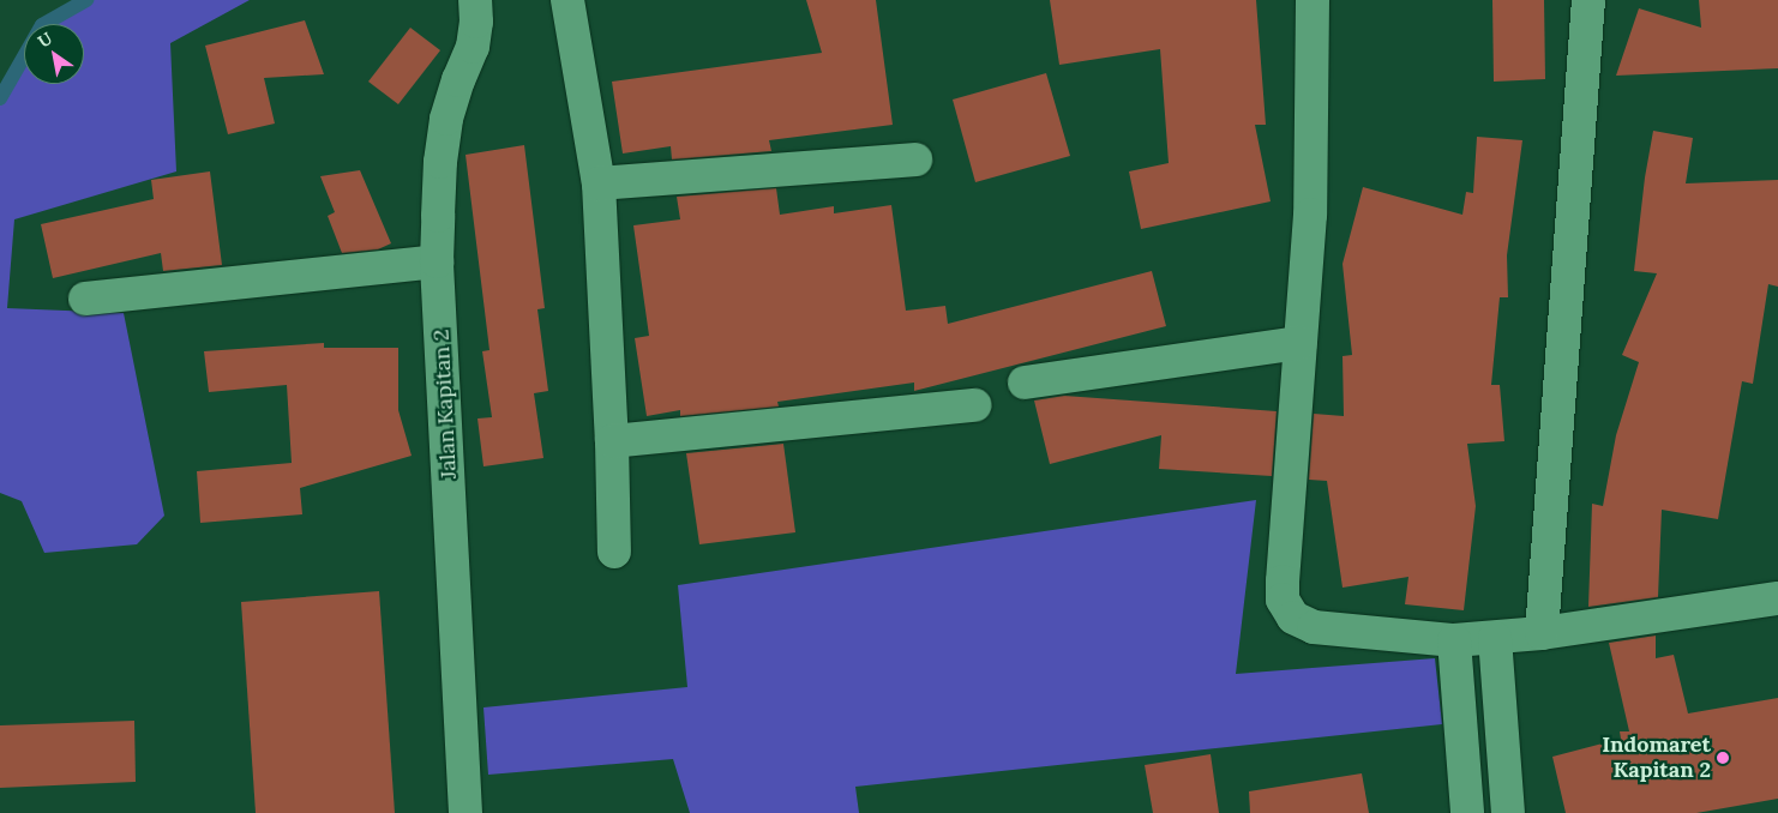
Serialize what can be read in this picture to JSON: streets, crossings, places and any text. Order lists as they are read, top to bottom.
{
  "streets": {
    "street": ["Jalan Kapitan 2"]
  },
  "places": ["Indomaret Kapitan 2"],
  "north": "top left"
}
